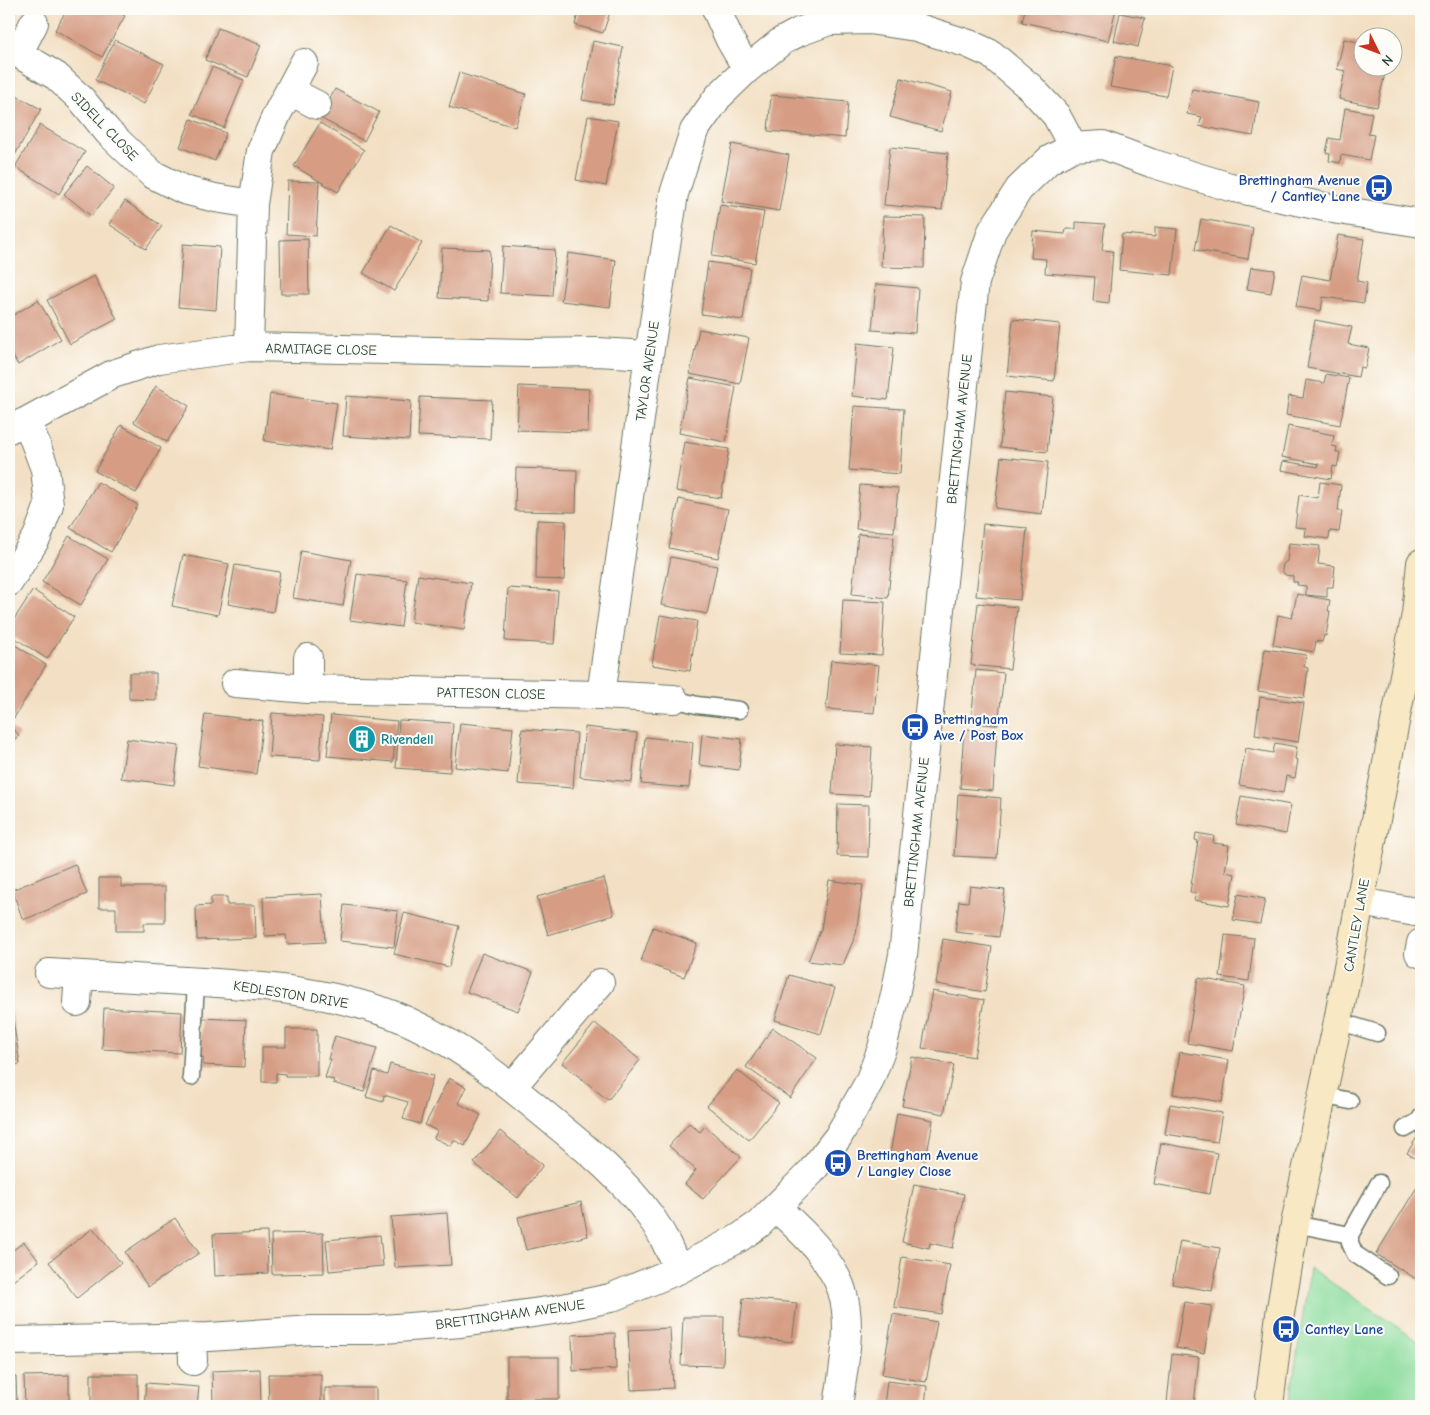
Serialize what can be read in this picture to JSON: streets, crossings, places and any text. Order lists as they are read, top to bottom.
{
  "streets": {
    "street": [
      "SIDELL CLOSE",
      "ARMITAGE CLOSE",
      "TAYLOR AVENUE",
      "BRETTINGHAM AVENUE",
      "PATTESON CLOSE",
      "CANTLEY LANE",
      "KEDLESTON DRIVE"
    ]
  },
  "crossings": [
    ["ARMITAGE CLOSE", "TAYLOR AVENUE"],
    ["TAYLOR AVENUE", "BRETTINGHAM AVENUE"],
    ["TAYLOR AVENUE", "PATTESON CLOSE"],
    ["BRETTINGHAM AVENUE", "KEDLESTON DRIVE"]
  ],
  "places": {
    "bus stop": [
      "Brettingham Avenue / Cantley Lane",
      "Brettingham Ave / Post Box",
      "Brettingham Avenue / Langley Close",
      "Cantley Lane"
    ],
    "building": ["Rivendell"]
  },
  "north": "bottom right"
}
